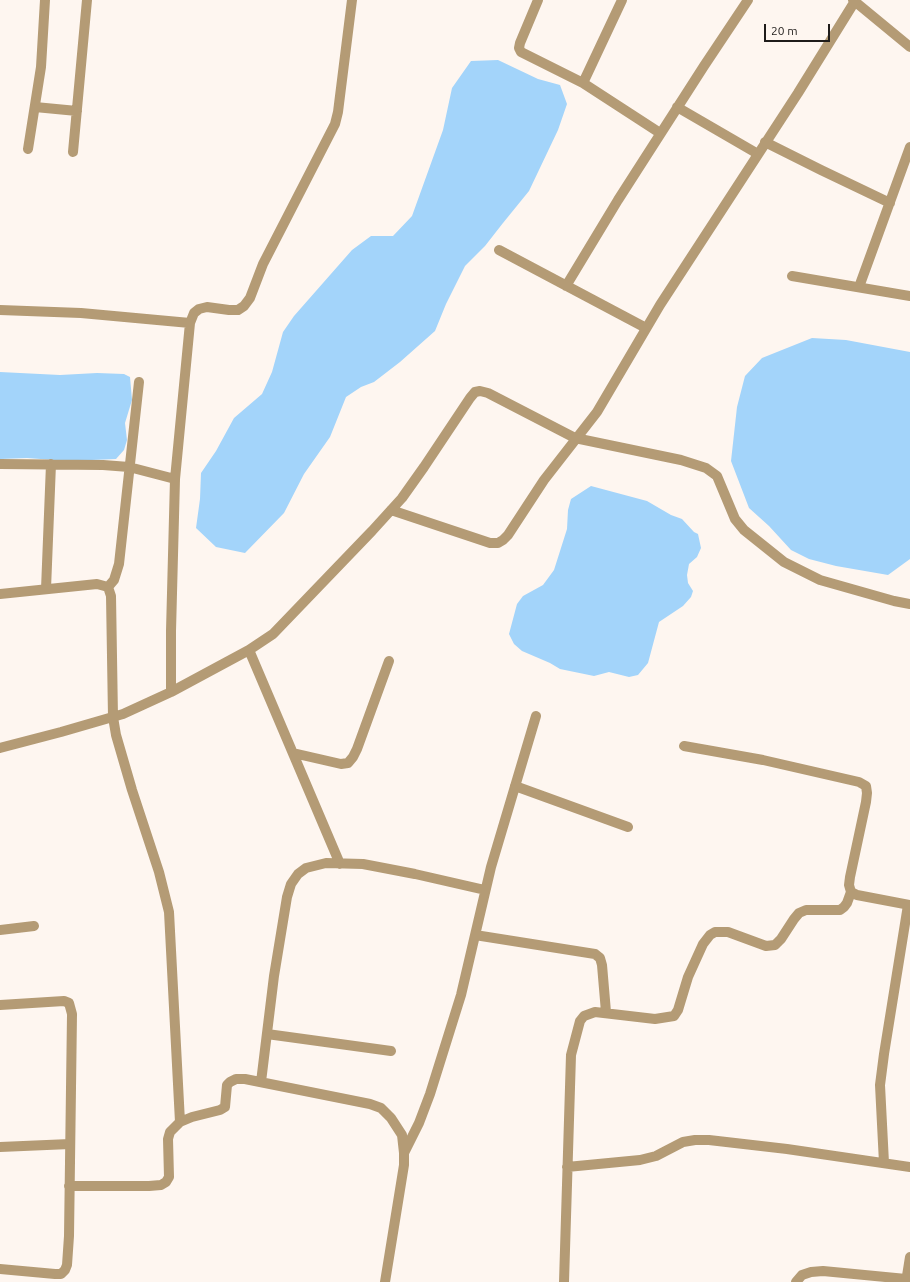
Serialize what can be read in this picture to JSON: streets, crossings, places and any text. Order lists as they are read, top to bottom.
{
  "scale_bar": "20 m"
}
